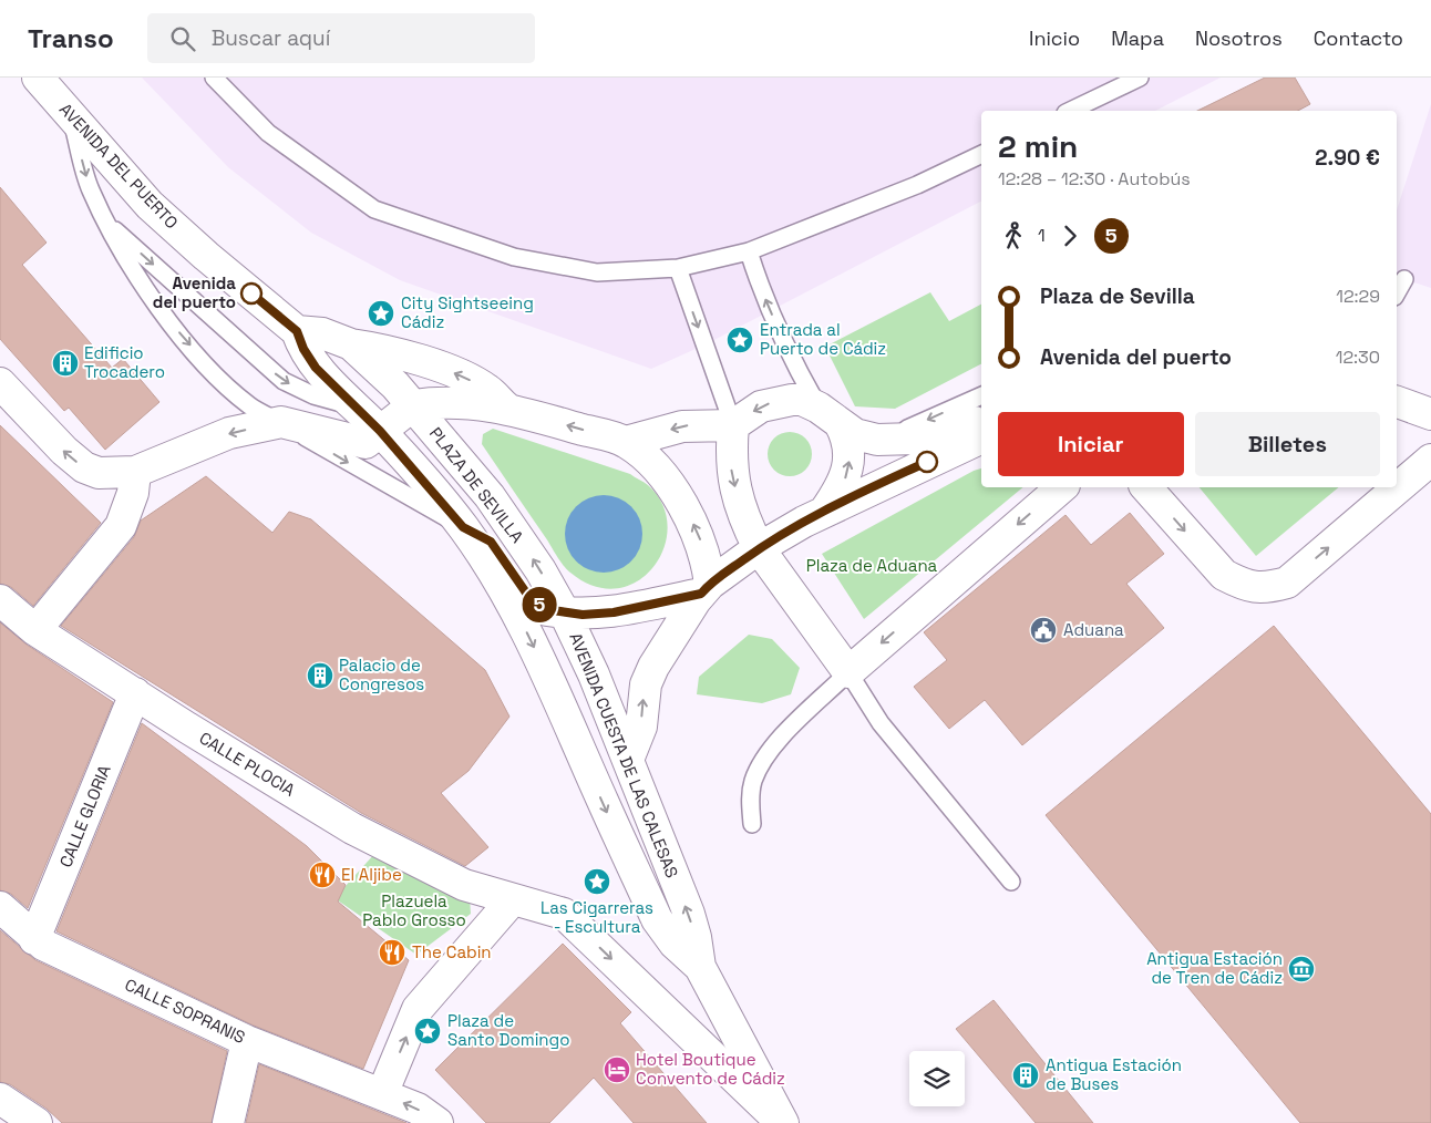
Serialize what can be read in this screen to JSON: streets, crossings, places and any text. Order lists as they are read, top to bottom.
{
  "streets": {
    "street": [
      "AVENIDA DEL PUERTO",
      "PLAZA DE SEVILLA",
      "AVENIDA CUESTA DE LAS CALESAS",
      "CALLE PLOCIA",
      "CALLE GLORIA",
      "CALLE SOPRANIS"
    ]
  },
  "crossings": [
    ["AVENIDA DEL PUERTO", "AVENIDA CUESTA DE LAS CALESAS"],
    ["PLAZA DE SEVILLA", "AVENIDA CUESTA DE LAS CALESAS"],
    ["AVENIDA CUESTA DE LAS CALESAS", "CALLE PLOCIA"],
    ["CALLE PLOCIA", "CALLE GLORIA"],
    ["CALLE GLORIA", "CALLE SOPRANIS"]
  ],
  "one_way": ["PLAZA DE SEVILLA", "CALLE PLOCIA"],
  "parks": ["Plaza de Aduana", "Plazuela Pablo Grosso"],
  "places": {
    "other": ["Avenida del puerto"],
    "place": [
      "City Sightseeing Cádiz",
      "Entrada al Puerto de Cádiz",
      "Las Cigarreras - Escultura",
      "Plaza de Santo Domingo"
    ],
    "building": ["Edificio Trocadero", "Palacio de Congresos", "Antigua Estación de Buses"],
    "public building": ["Aduana"],
    "restaurant": ["El Aljibe", "The Cabin"],
    "museum": ["Antigua Estación de Tren de Cádiz"],
    "hotel": ["Hotel Boutique Convento de Cádiz"]
  },
  "lines": ["bus line 5"],
  "page": {
    "header": "Transo",
    "search": "Buscar aquí",
    "nav": [
      "Inicio",
      "Mapa",
      "Nosotros",
      "Contacto"
    ],
    "on_map": "5",
    "heading": ["2 min", "12:28 – 12:30 · Autobús", "2.90 €"],
    "legs": ["1", "5"],
    "list": [
      {
        "name": "Plaza de Sevilla",
        "value": "12:29"
      },
      {
        "name": "Avenida del puerto",
        "value": "12:30"
      }
    ],
    "buttons": ["Iniciar", "Billetes"]
  }
}
